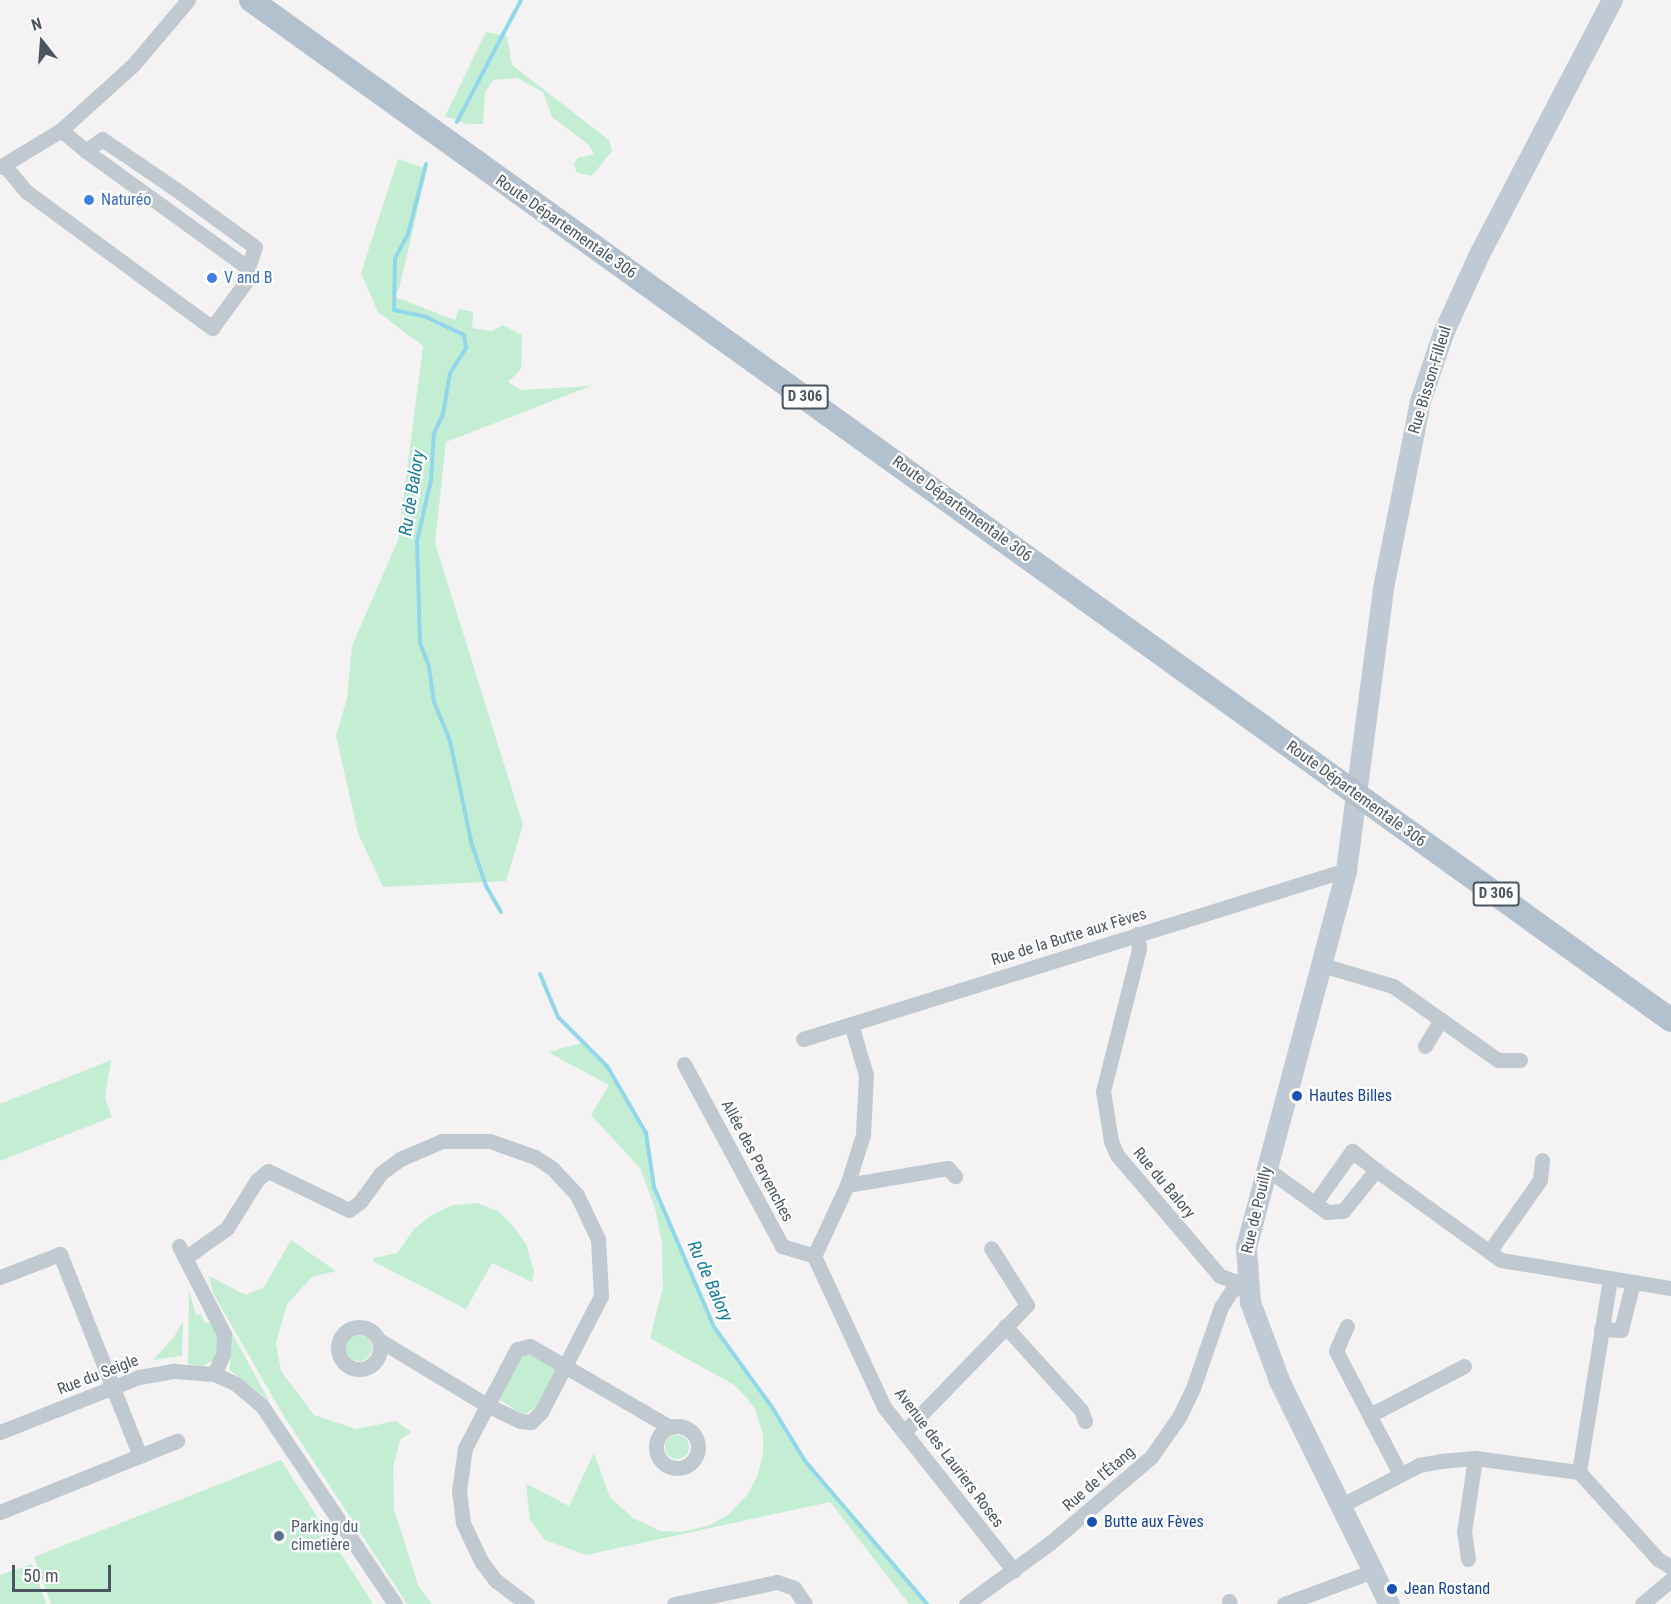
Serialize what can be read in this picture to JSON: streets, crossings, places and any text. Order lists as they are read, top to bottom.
{
  "streets": {
    "main road": ["Route Départementale 306", "D 306"],
    "street": [
      "Rue Bisson-Filleul",
      "Rue de la Butte aux Fèves",
      "Allée des Pervenches",
      "Rue du Balory",
      "Rue de Pouilly",
      "Rue du Seigle",
      "Avenue des Lauriers Roses",
      "Rue de l'Étang"
    ]
  },
  "crossings": [
    ["Route Départementale 306", "Rue Bisson-Filleul"],
    ["Route Départementale 306", "Rue de Pouilly"],
    ["Rue Bisson-Filleul", "Rue de Pouilly"],
    ["Rue de la Butte aux Fèves", "Rue du Balory"],
    ["Rue de la Butte aux Fèves", "Rue de Pouilly"],
    ["Allée des Pervenches", "Avenue des Lauriers Roses"],
    ["Rue du Balory", "Rue de Pouilly"],
    ["Rue du Balory", "Rue de l'Étang"],
    ["Rue de Pouilly", "Rue de l'Étang"],
    ["Avenue des Lauriers Roses", "Rue de l'Étang"]
  ],
  "water": ["Ru de Balory"],
  "places": [
    "Naturéo",
    "V and B",
    "Hautes Billes",
    "Butte aux Fèves",
    "Parking du cimetière",
    "Jean Rostand"
  ],
  "scale_bar": "50 m",
  "north": "top"
}
